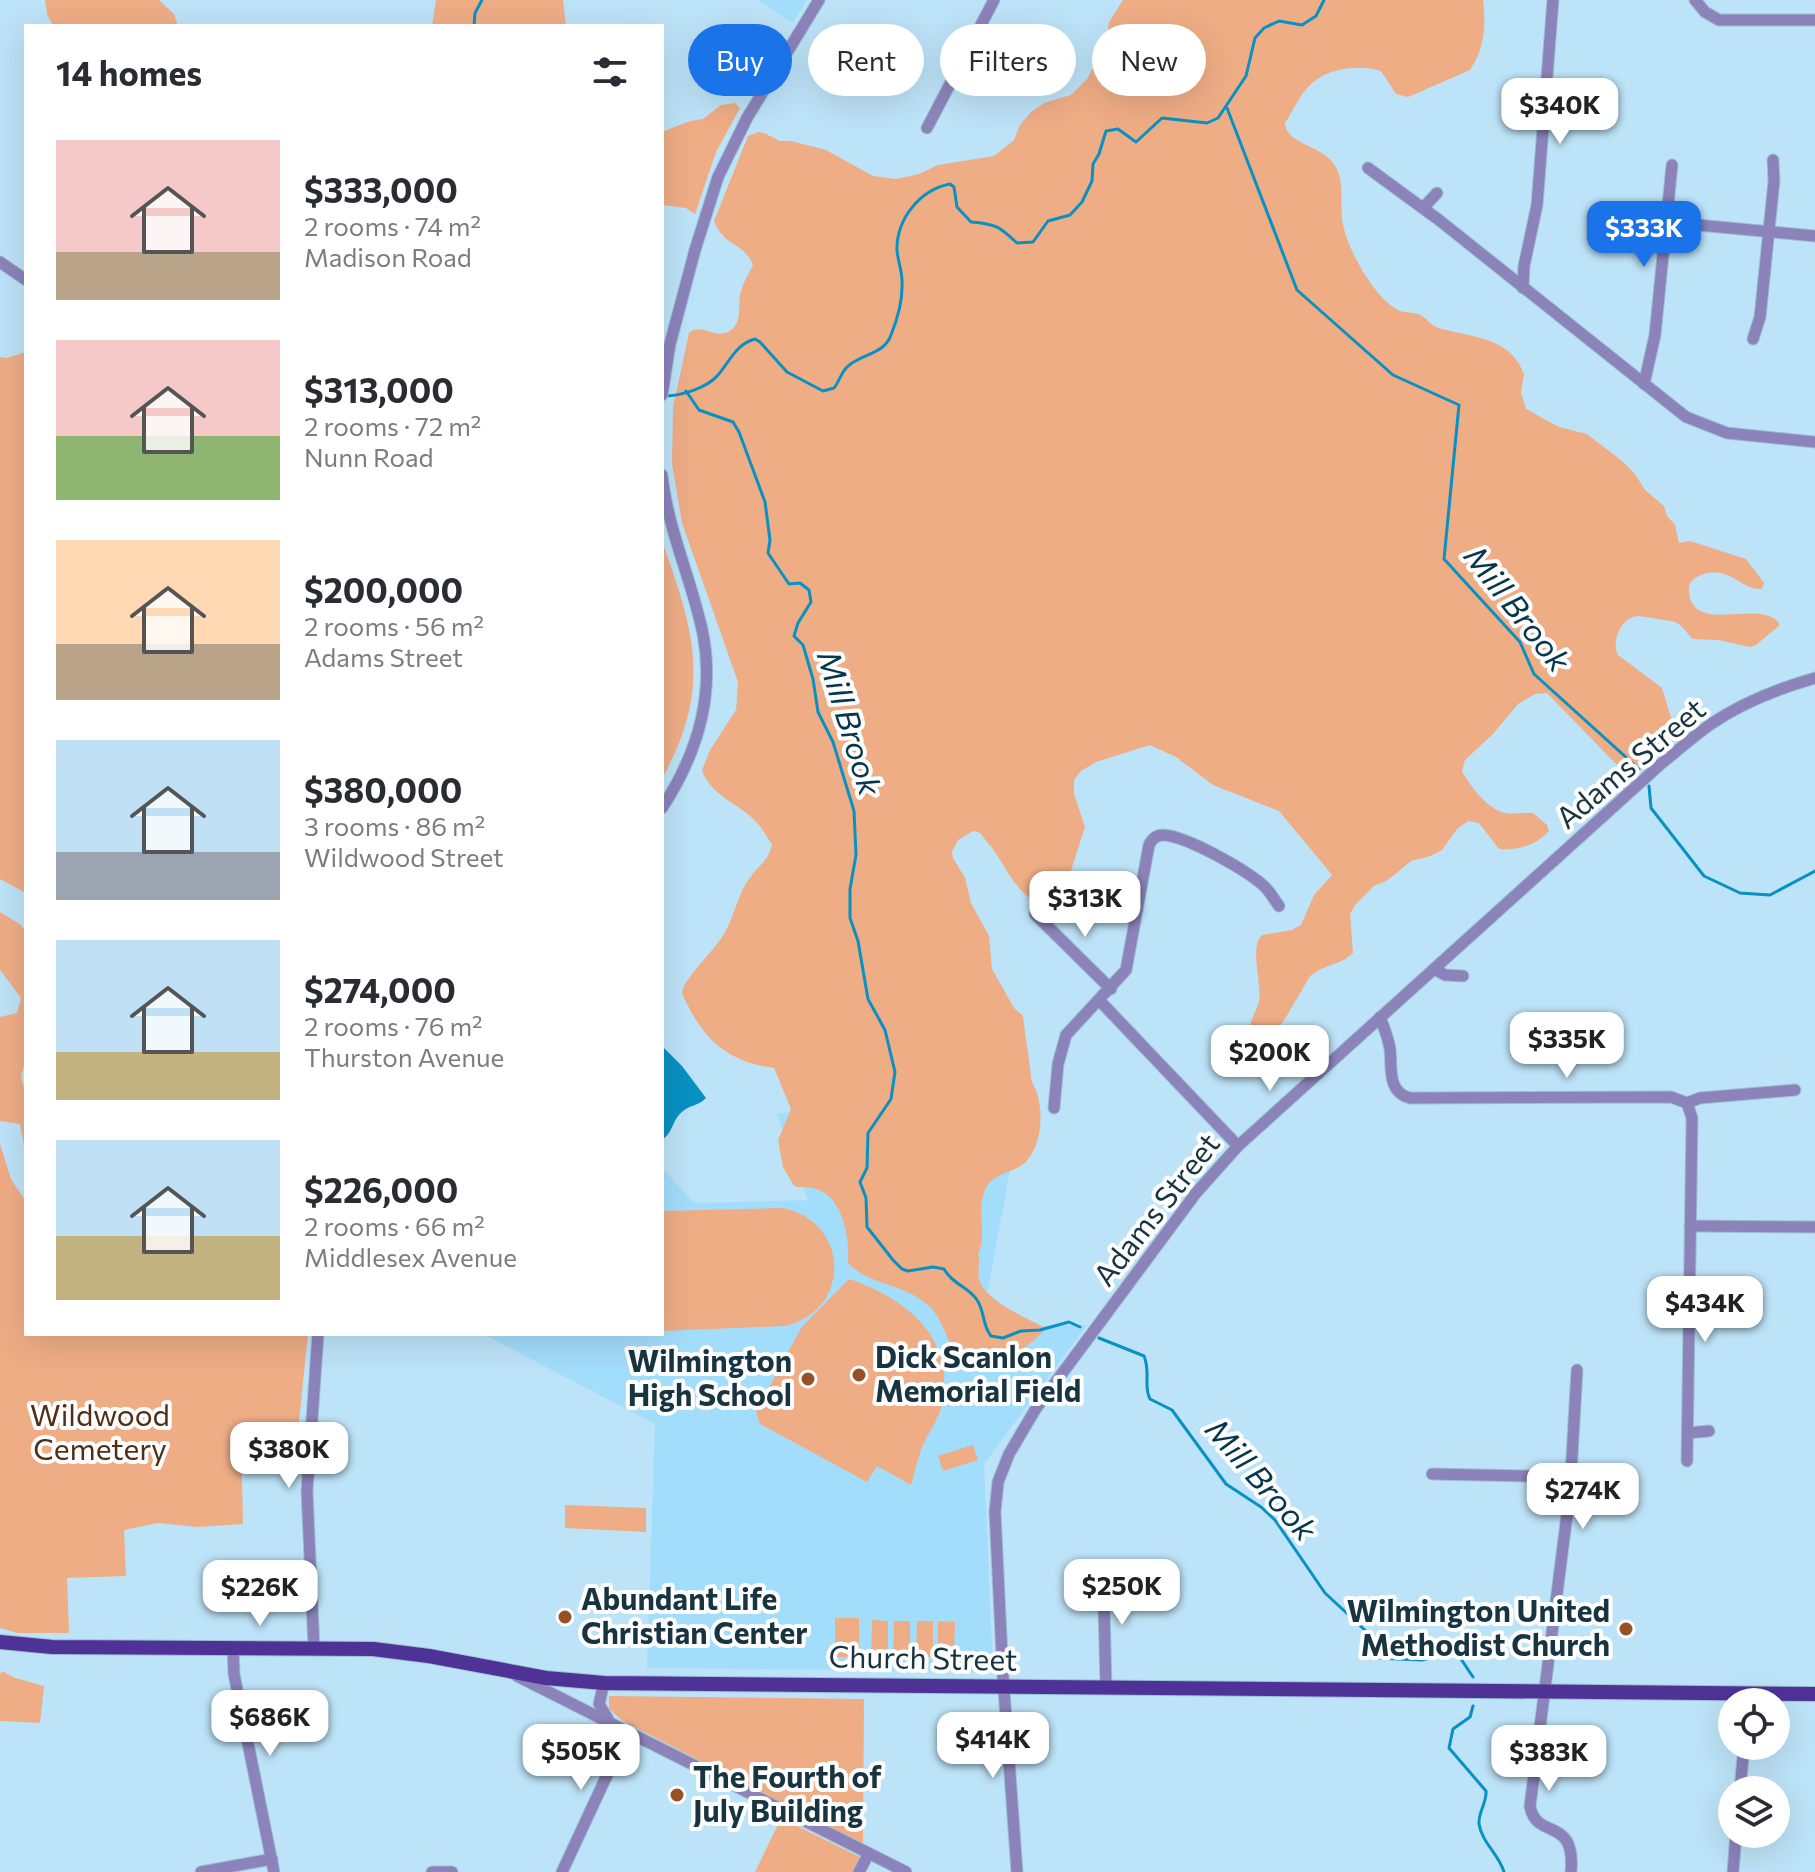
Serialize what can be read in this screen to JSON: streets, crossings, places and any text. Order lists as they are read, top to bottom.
{
  "streets": {
    "main road": ["Church Street"],
    "street": ["Adams Street"]
  },
  "crossings": [
    ["Adams Street", "Church Street"]
  ],
  "water": ["Mill Brook"],
  "parks": ["Wildwood Cemetery"],
  "places": [
    "Dick Scanlon Memorial Field",
    "Wilmington High School",
    "Abundant Life Christian Center",
    "Wilmington United Methodist Church",
    "The Fourth of July Building"
  ],
  "page": {
    "chip": [
      "Buy",
      "Rent",
      "Filters",
      "New"
    ],
    "heading": "14 homes",
    "price": [
      "$340K",
      "$333K",
      "$313K",
      "$335K",
      "$200K",
      "$434K",
      "$380K",
      "$274K",
      "$250K",
      "$226K",
      "$686K",
      "$414K",
      "$505K",
      "$383K"
    ],
    "list": [
      {
        "name": "$333,000",
        "note": "2 rooms · 74 m² · Madison Road"
      },
      {
        "name": "$313,000",
        "note": "2 rooms · 72 m² · Nunn Road"
      },
      {
        "name": "$200,000",
        "note": "2 rooms · 56 m² · Adams Street"
      },
      {
        "name": "$380,000",
        "note": "3 rooms · 86 m² · Wildwood Street"
      },
      {
        "name": "$274,000",
        "note": "2 rooms · 76 m² · Thurston Avenue"
      },
      {
        "name": "$226,000",
        "note": "2 rooms · 66 m² · Middlesex Avenue"
      }
    ]
  }
}
